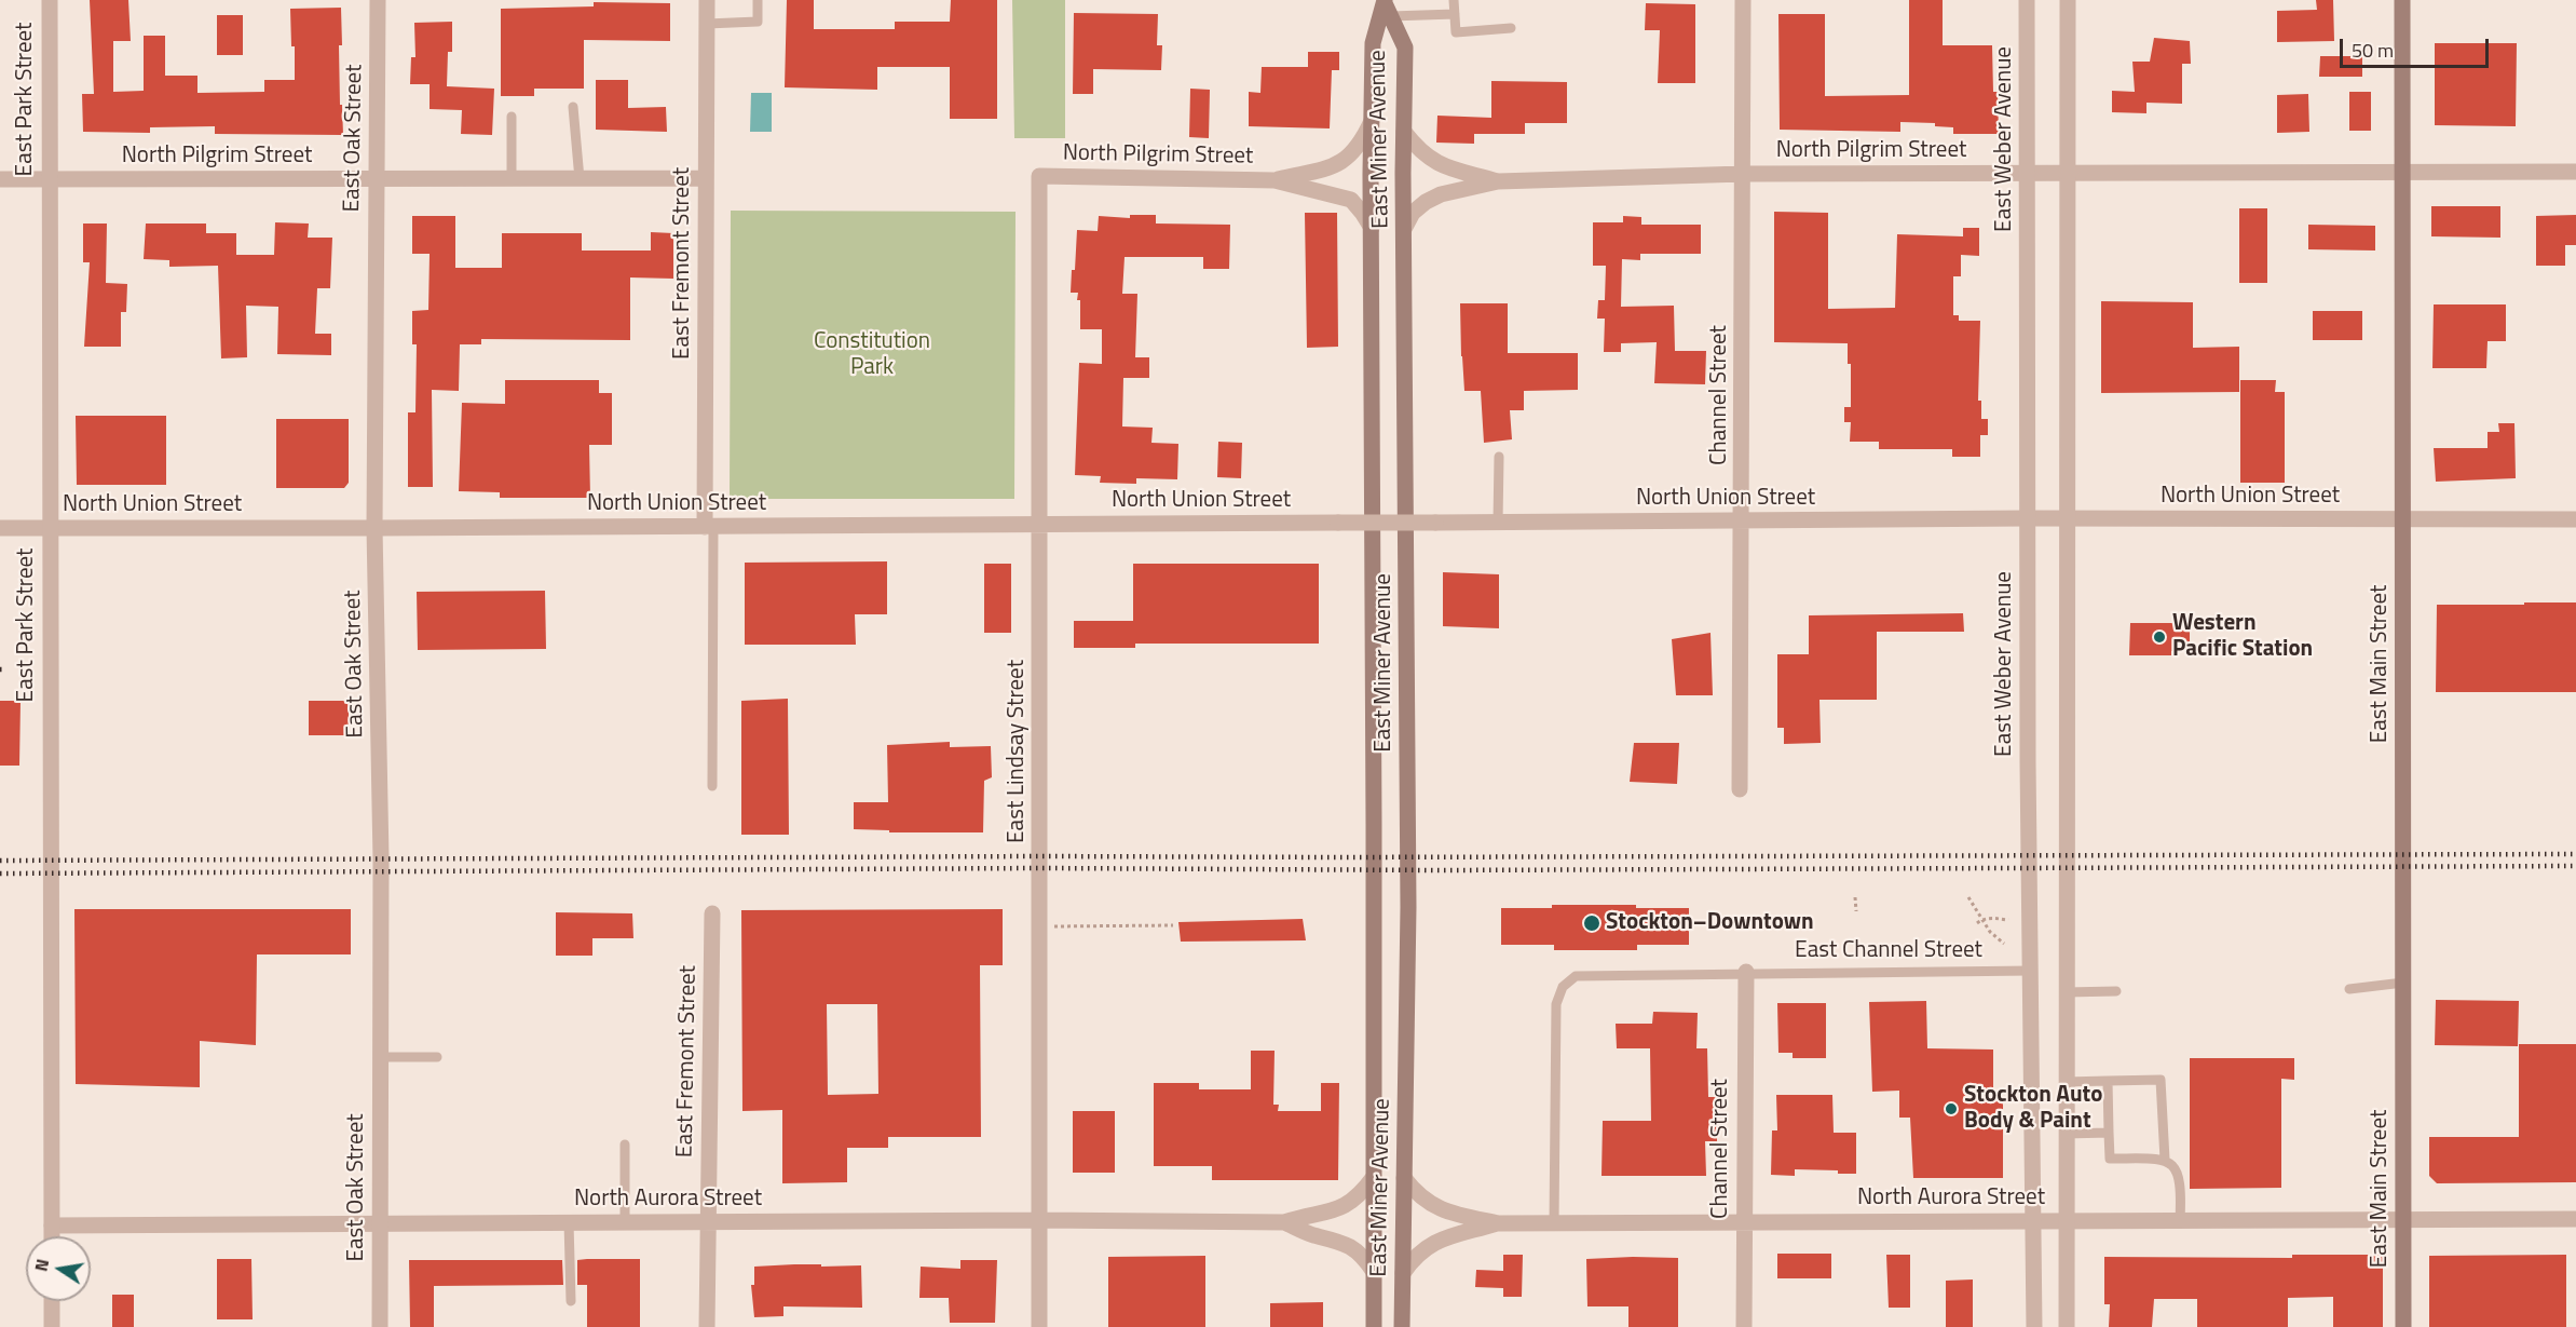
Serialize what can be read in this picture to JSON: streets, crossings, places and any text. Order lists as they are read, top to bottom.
{
  "streets": {
    "main road": ["East Miner Avenue", "East Main Street"],
    "street": [
      "East Park Street",
      "East Oak Street",
      "East Weber Avenue",
      "North Pilgrim Street",
      "East Fremont Street",
      "Channel Street",
      "North Union Street",
      "East Lindsay Street",
      "North Aurora Street"
    ],
    "lane": ["East Channel Street"]
  },
  "crossings": [
    ["East Park Street", "North Pilgrim Street"],
    ["East Park Street", "North Union Street"],
    ["East Park Street", "North Aurora Street"],
    ["East Oak Street", "North Pilgrim Street"],
    ["East Oak Street", "North Union Street"],
    ["East Oak Street", "North Aurora Street"],
    ["East Miner Avenue", "North Pilgrim Street"],
    ["East Miner Avenue", "North Aurora Street"],
    ["East Weber Avenue", "North Pilgrim Street"],
    ["East Weber Avenue", "North Union Street"],
    ["East Weber Avenue", "East Channel Street"],
    ["East Weber Avenue", "North Aurora Street"],
    ["North Pilgrim Street", "East Fremont Street"],
    ["North Pilgrim Street", "Channel Street"],
    ["North Pilgrim Street", "East Main Street"],
    ["North Pilgrim Street", "East Lindsay Street"],
    ["East Fremont Street", "North Union Street"],
    ["East Fremont Street", "North Aurora Street"],
    ["Channel Street", "North Union Street"],
    ["Channel Street", "East Channel Street"],
    ["Channel Street", "North Aurora Street"],
    ["North Union Street", "East Main Street"],
    ["North Union Street", "East Lindsay Street"],
    ["East Main Street", "North Aurora Street"],
    ["East Lindsay Street", "North Aurora Street"],
    ["East Channel Street", "North Aurora Street"]
  ],
  "parks": ["Constitution Park"],
  "places": ["Western Pacific Station", "Stockton–Downtown", "Stockton Auto Body & Paint"],
  "scale_bar": "50 m",
  "north": "left"
}
